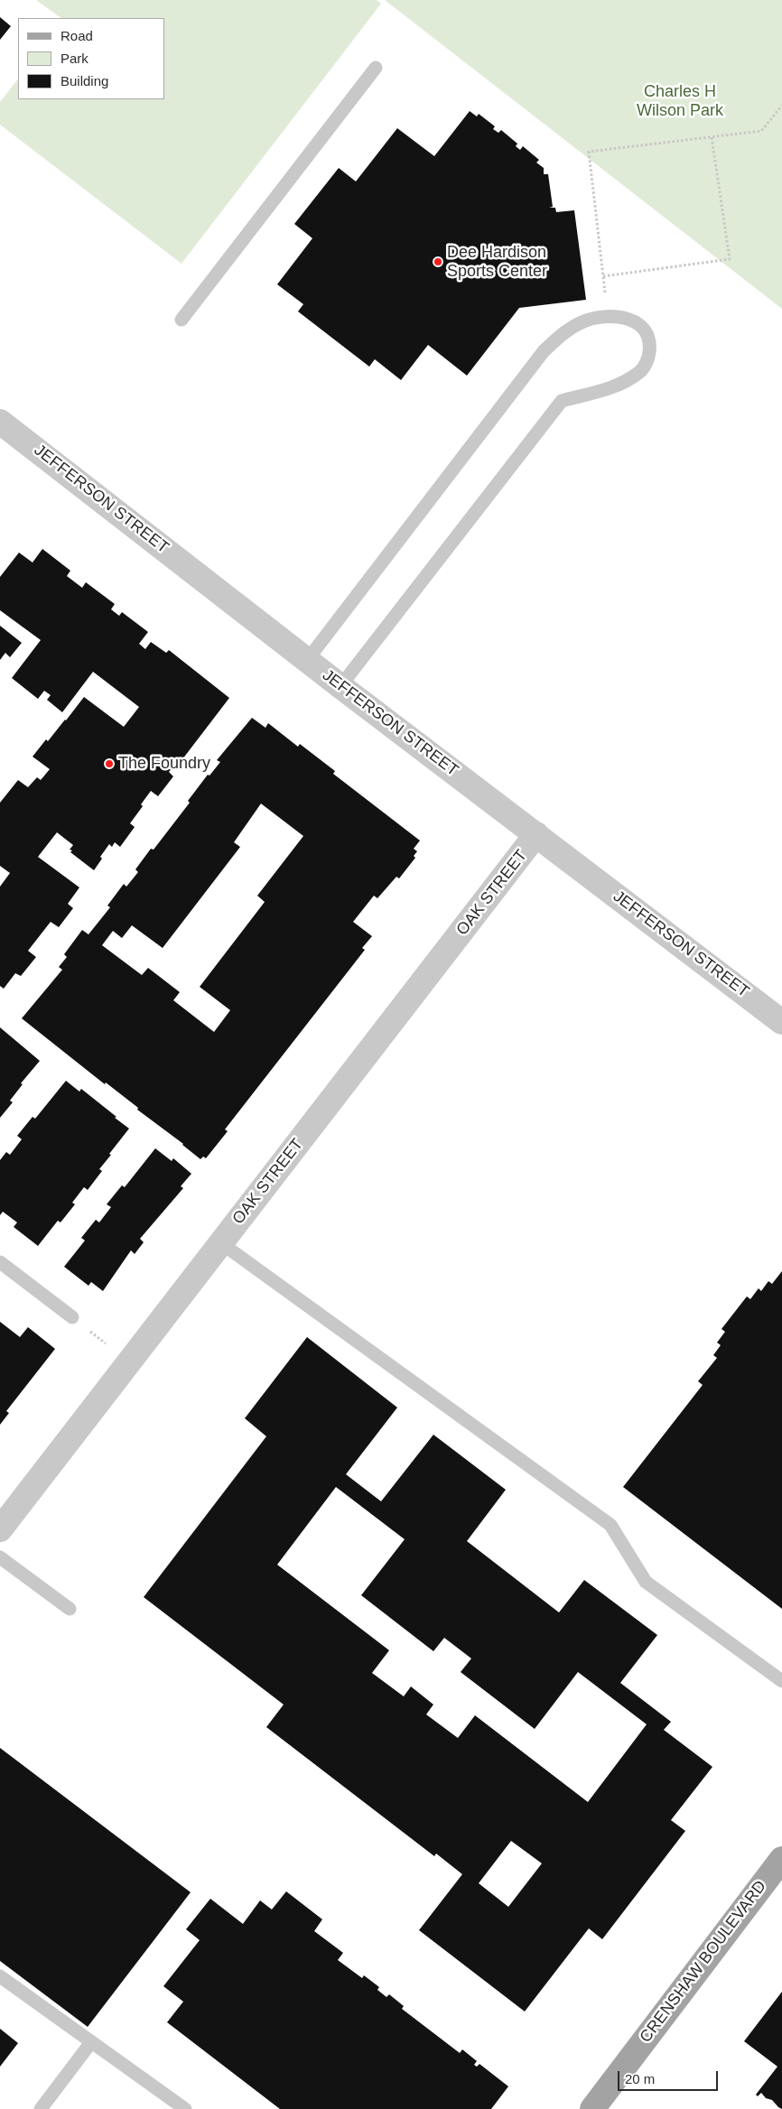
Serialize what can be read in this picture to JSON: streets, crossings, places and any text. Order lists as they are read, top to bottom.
{
  "streets": {
    "main road": ["CRENSHAW BOULEVARD"],
    "street": ["JEFFERSON STREET", "OAK STREET"]
  },
  "crossings": [
    ["JEFFERSON STREET", "OAK STREET"]
  ],
  "parks": ["Charles H Wilson Park"],
  "places": ["Dee Hardison Sports Center", "The Foundry"],
  "legend": ["Road", "Park", "Building"],
  "scale_bar": "20 m"
}
